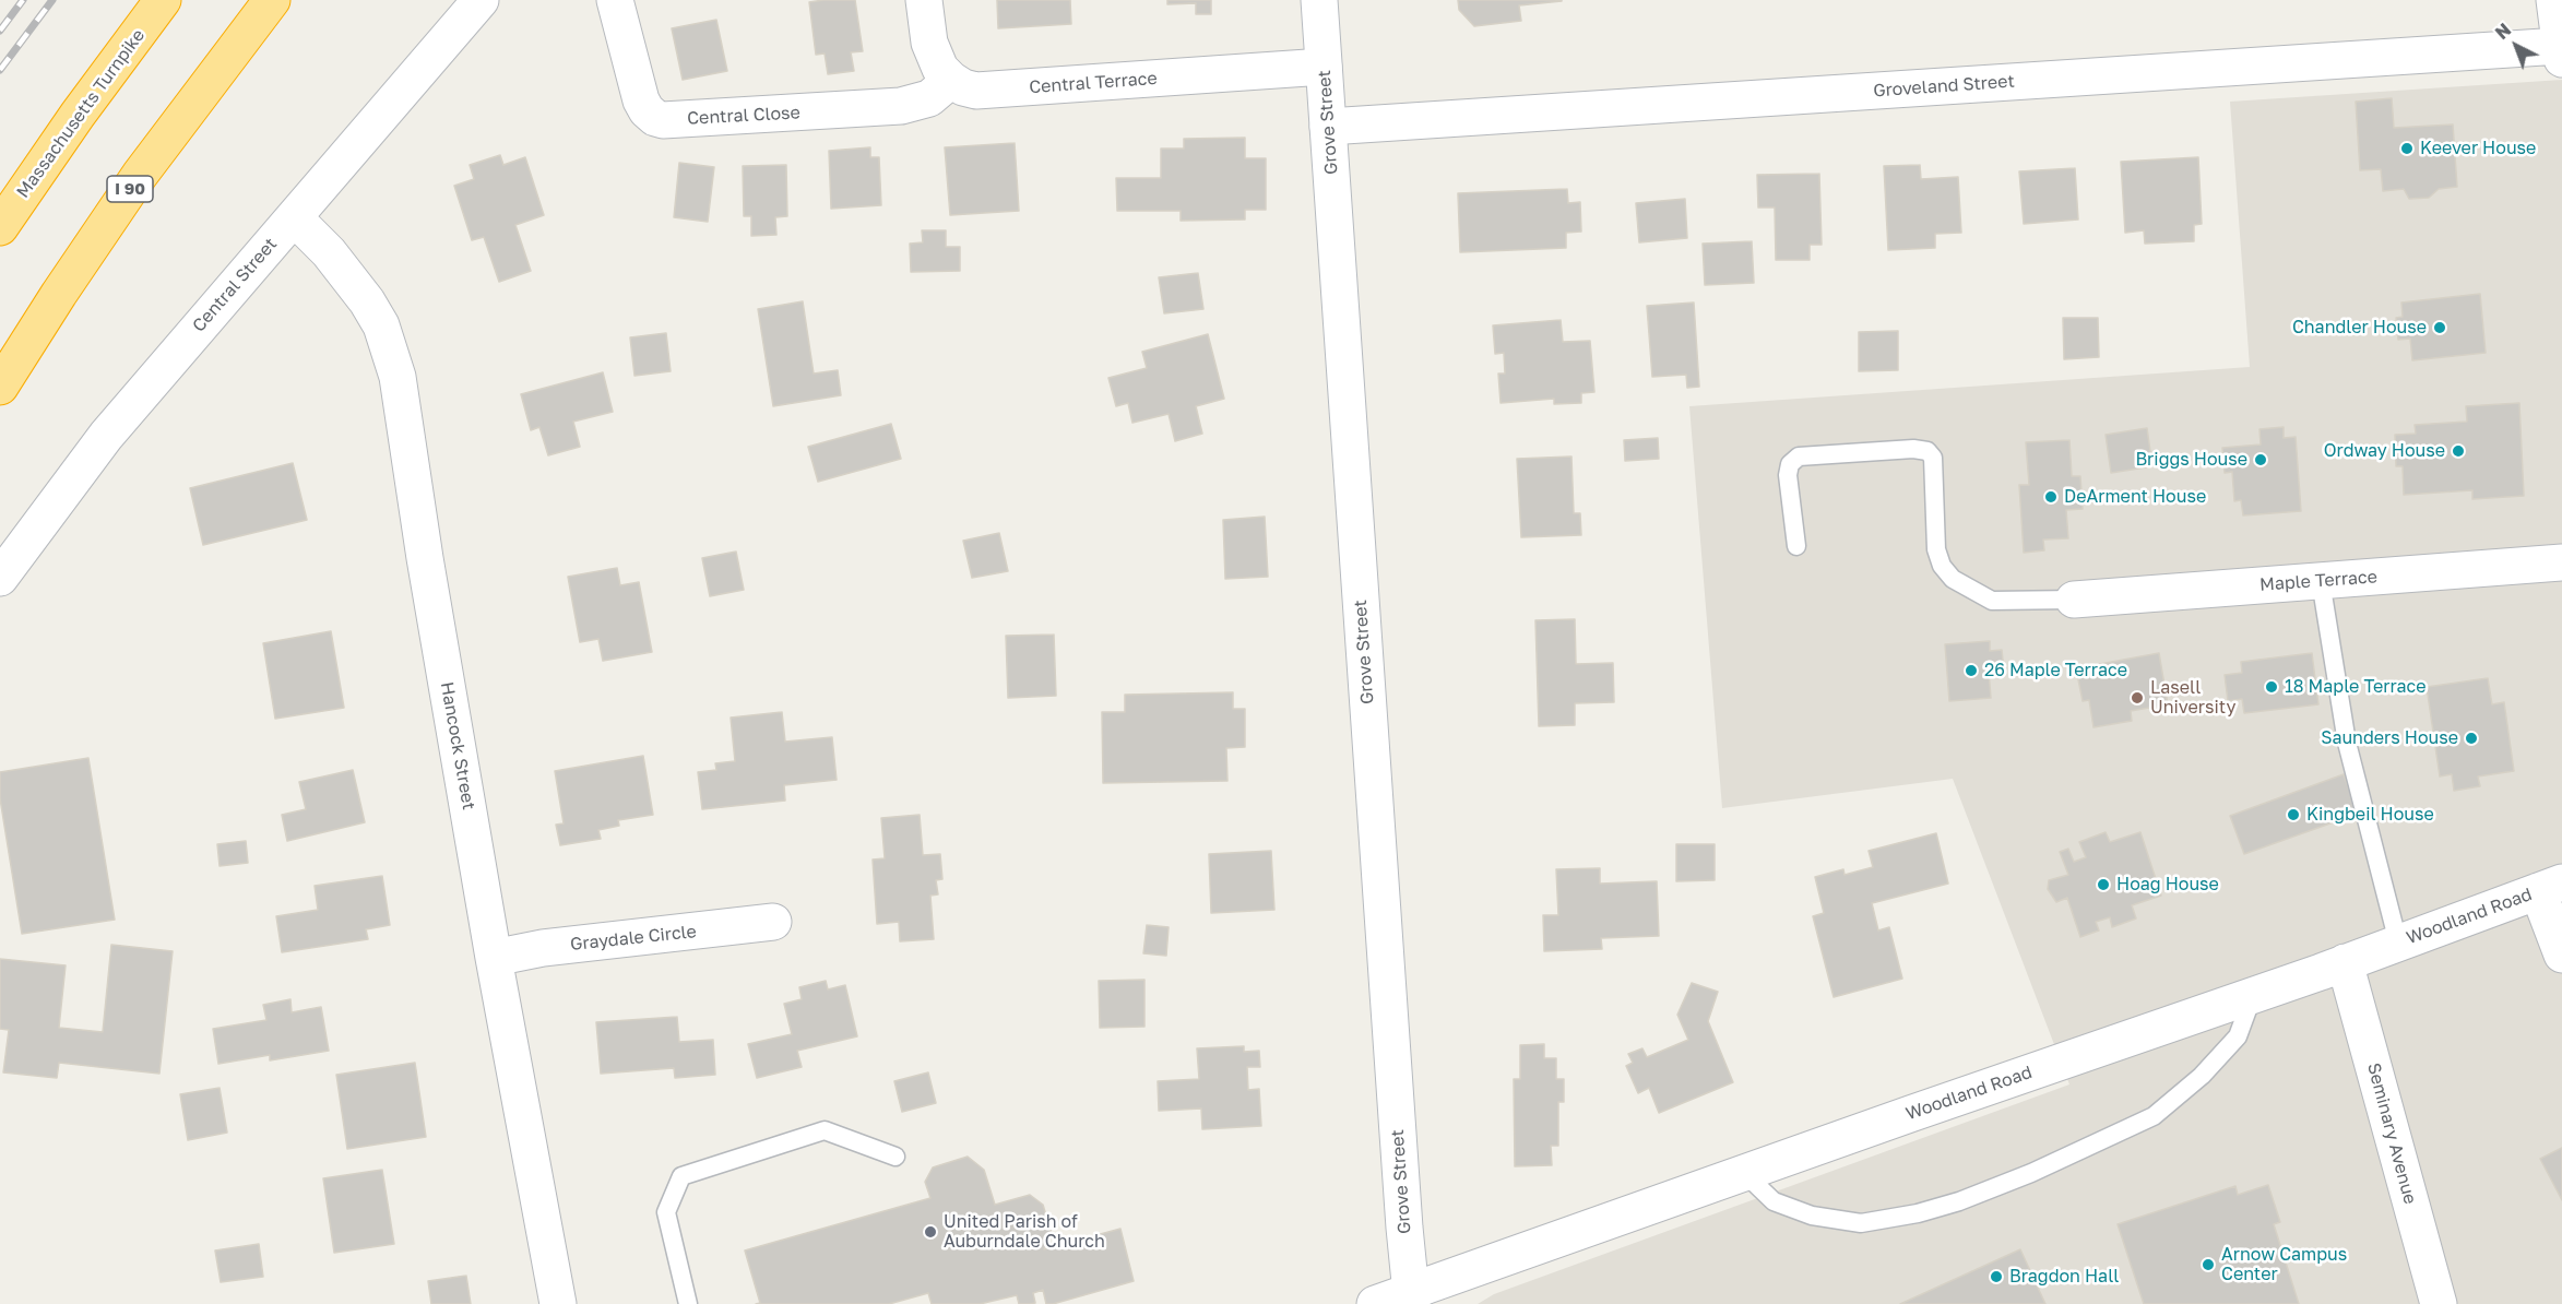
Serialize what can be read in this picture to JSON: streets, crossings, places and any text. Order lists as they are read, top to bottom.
{
  "streets": {
    "highway": ["Massachusetts Turnpike", "I 90"],
    "street": [
      "Central Terrace",
      "Groveland Street",
      "Central Close",
      "Grove Street",
      "Central Street",
      "Maple Terrace",
      "Hancock Street",
      "Woodland Road",
      "Graydale Circle",
      "Seminary Avenue"
    ]
  },
  "crossings": [
    ["Central Terrace", "Central Close"],
    ["Central Terrace", "Grove Street"],
    ["Groveland Street", "Grove Street"],
    ["Grove Street", "Woodland Road"],
    ["Central Street", "Hancock Street"],
    ["Hancock Street", "Graydale Circle"],
    ["Woodland Road", "Seminary Avenue"]
  ],
  "places": [
    "Keever House",
    "Chandler House",
    "Ordway House",
    "Briggs House",
    "DeArment House",
    "26 Maple Terrace",
    "18 Maple Terrace",
    "Lasell University",
    "Saunders House",
    "Kingbeil House",
    "Hoag House",
    "United Parish of Auburndale Church",
    "Arnow Campus Center",
    "Bragdon Hall"
  ],
  "north": "top left"
}
